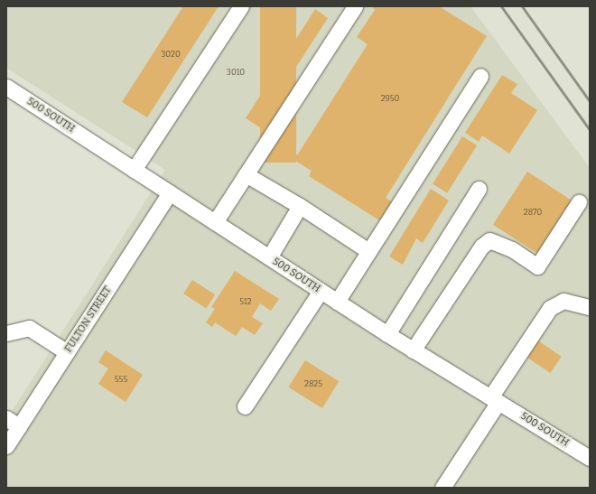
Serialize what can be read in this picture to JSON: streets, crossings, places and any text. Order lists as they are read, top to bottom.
{
  "streets": {
    "street": ["500 SOUTH", "FULTON STREET"]
  },
  "crossings": [
    ["500 SOUTH", "FULTON STREET"]
  ],
  "house_numbers": [
    "3020",
    "3010",
    "2950",
    "2870",
    "512",
    "555",
    "2825"
  ]
}
